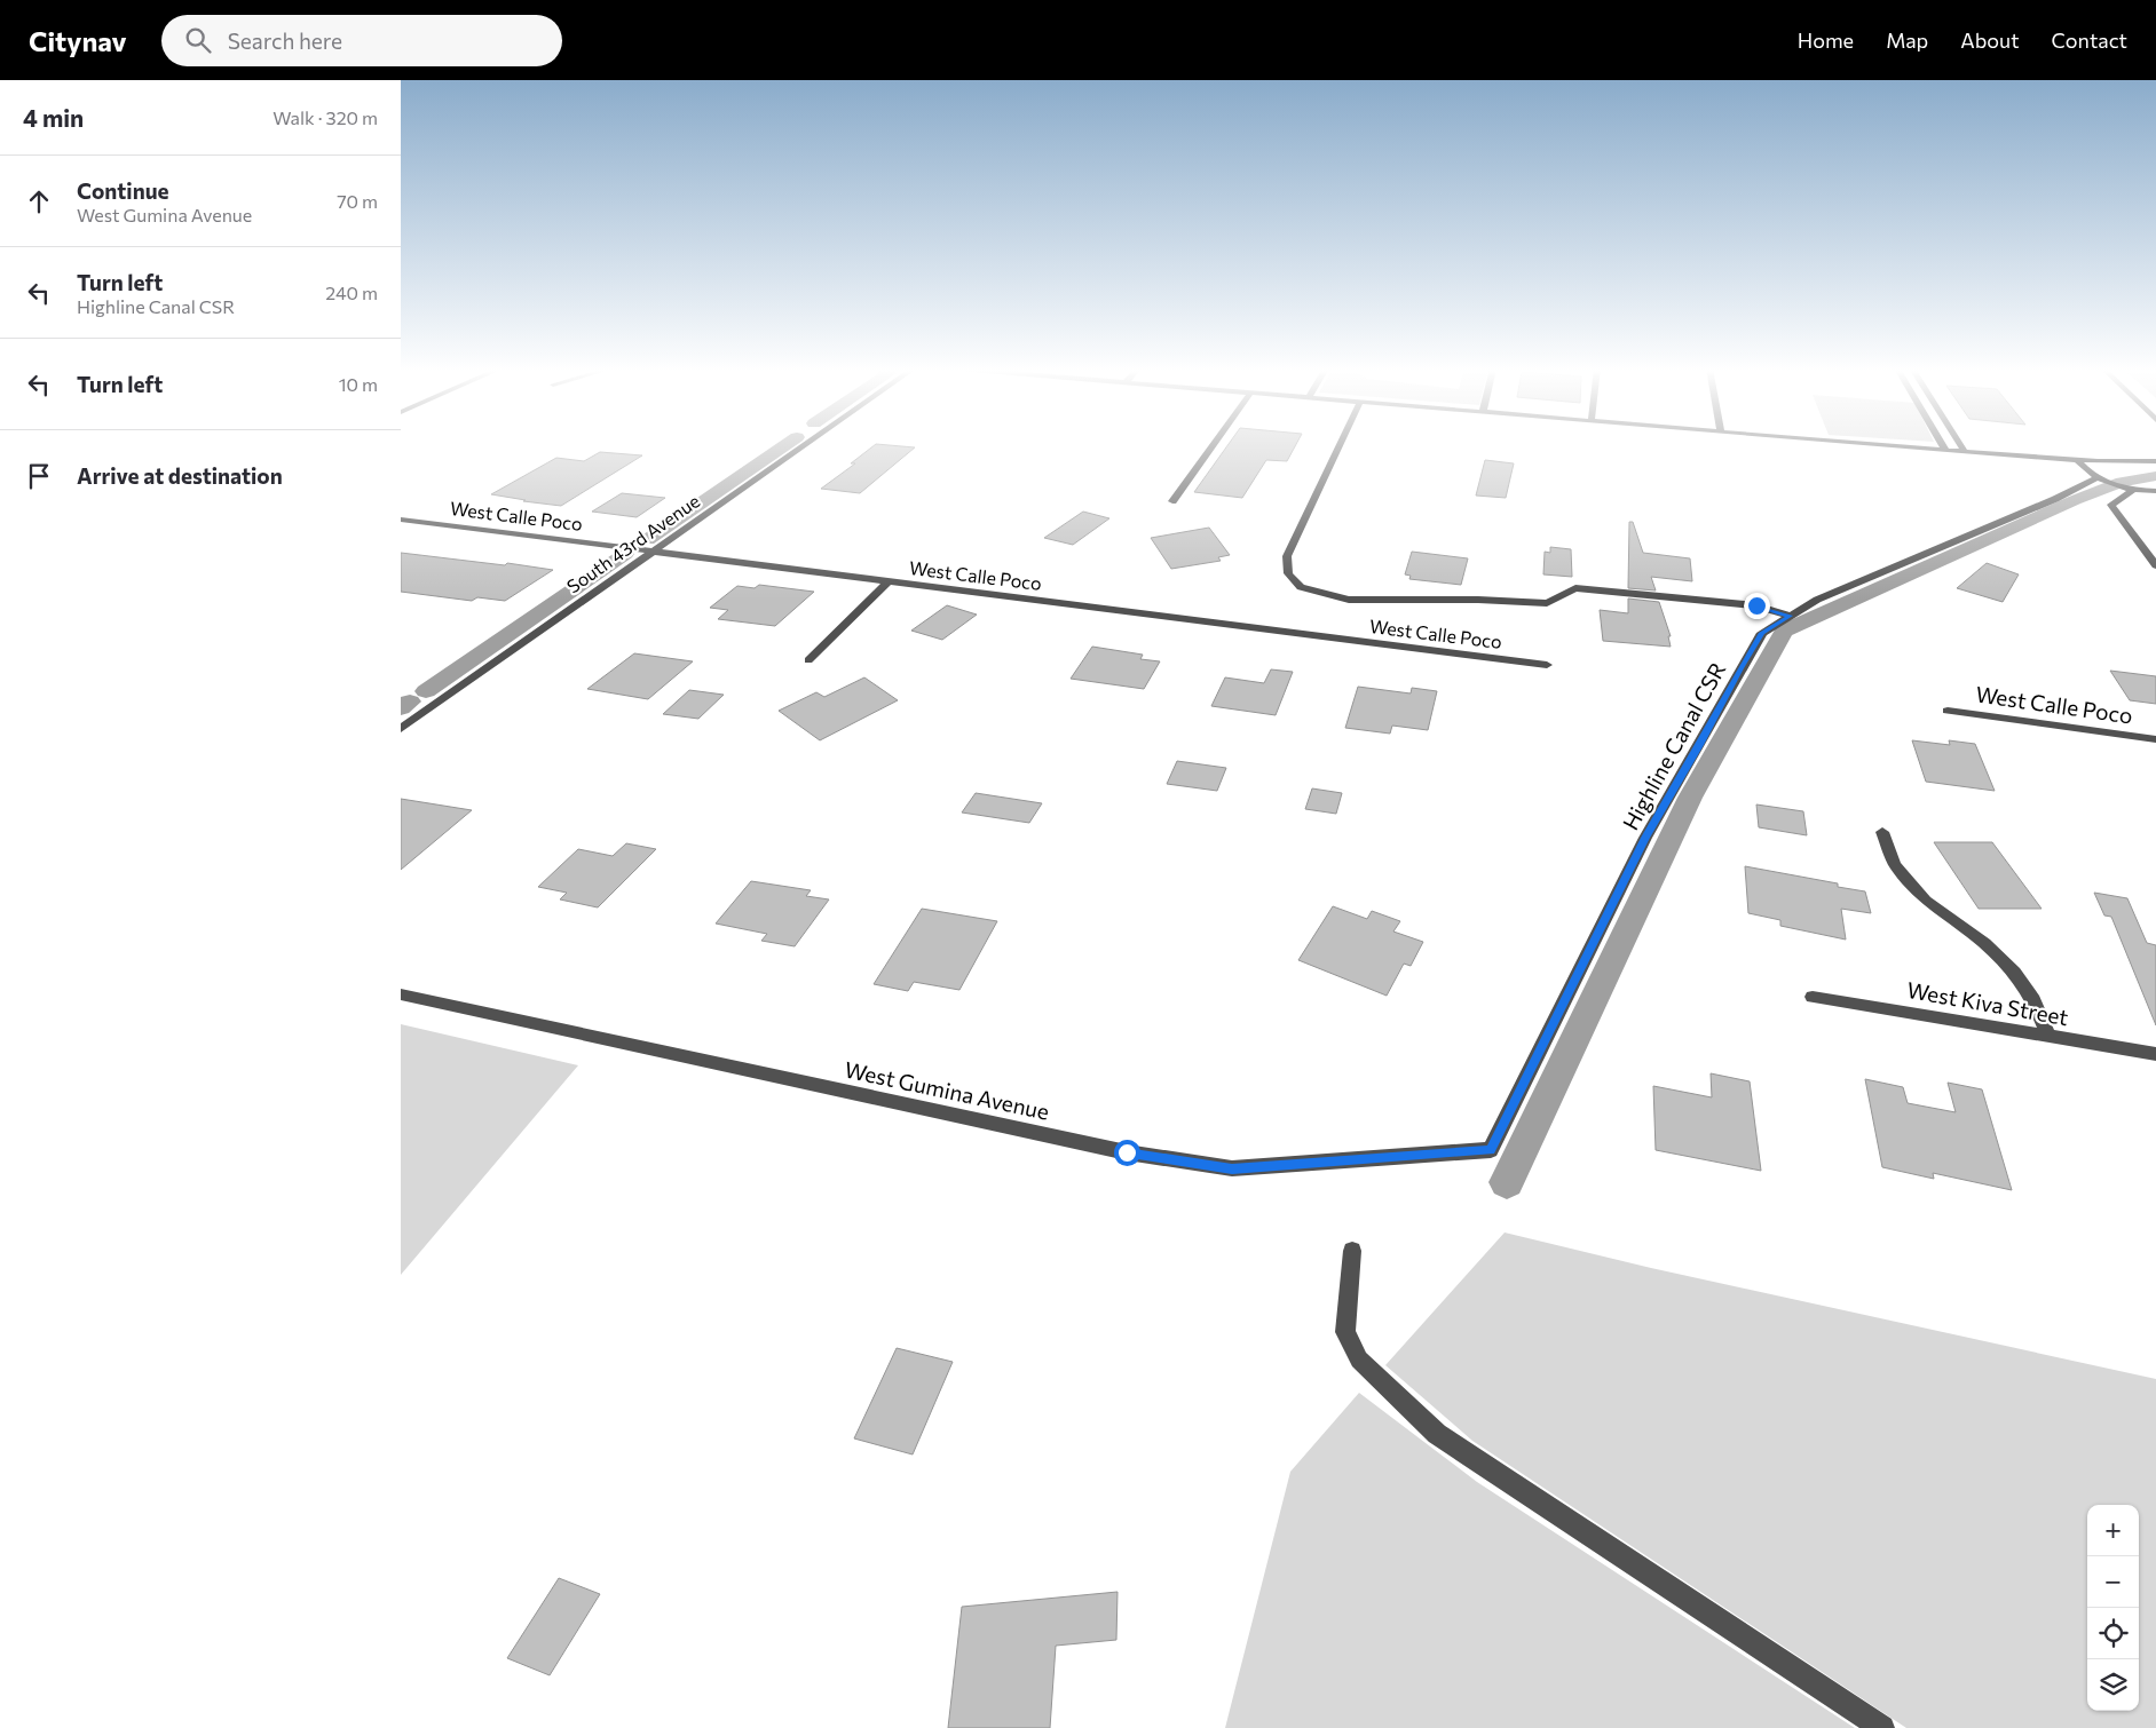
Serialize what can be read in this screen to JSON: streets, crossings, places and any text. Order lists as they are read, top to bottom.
{
  "streets": {
    "street": [
      "West Calle Poco",
      "South 43rd Avenue",
      "Highline Canal CSR",
      "West Kiva Street",
      "West Gumina Avenue"
    ]
  },
  "crossings": [
    ["West Calle Poco", "South 43rd Avenue"],
    ["Highline Canal CSR", "West Gumina Avenue"]
  ],
  "page": {
    "header": "Citynav",
    "search": "Search here",
    "nav": [
      "Home",
      "Map",
      "About",
      "Contact"
    ],
    "heading": ["4 min", "Walk · 320 m"],
    "list": [
      ["Continue", "West Gumina Avenue", "70 m"],
      ["Turn left", "Highline Canal CSR", "240 m"],
      ["Turn left", "10 m"],
      "Arrive at destination"
    ],
    "map_buttons": ["+", "−"]
  }
}
